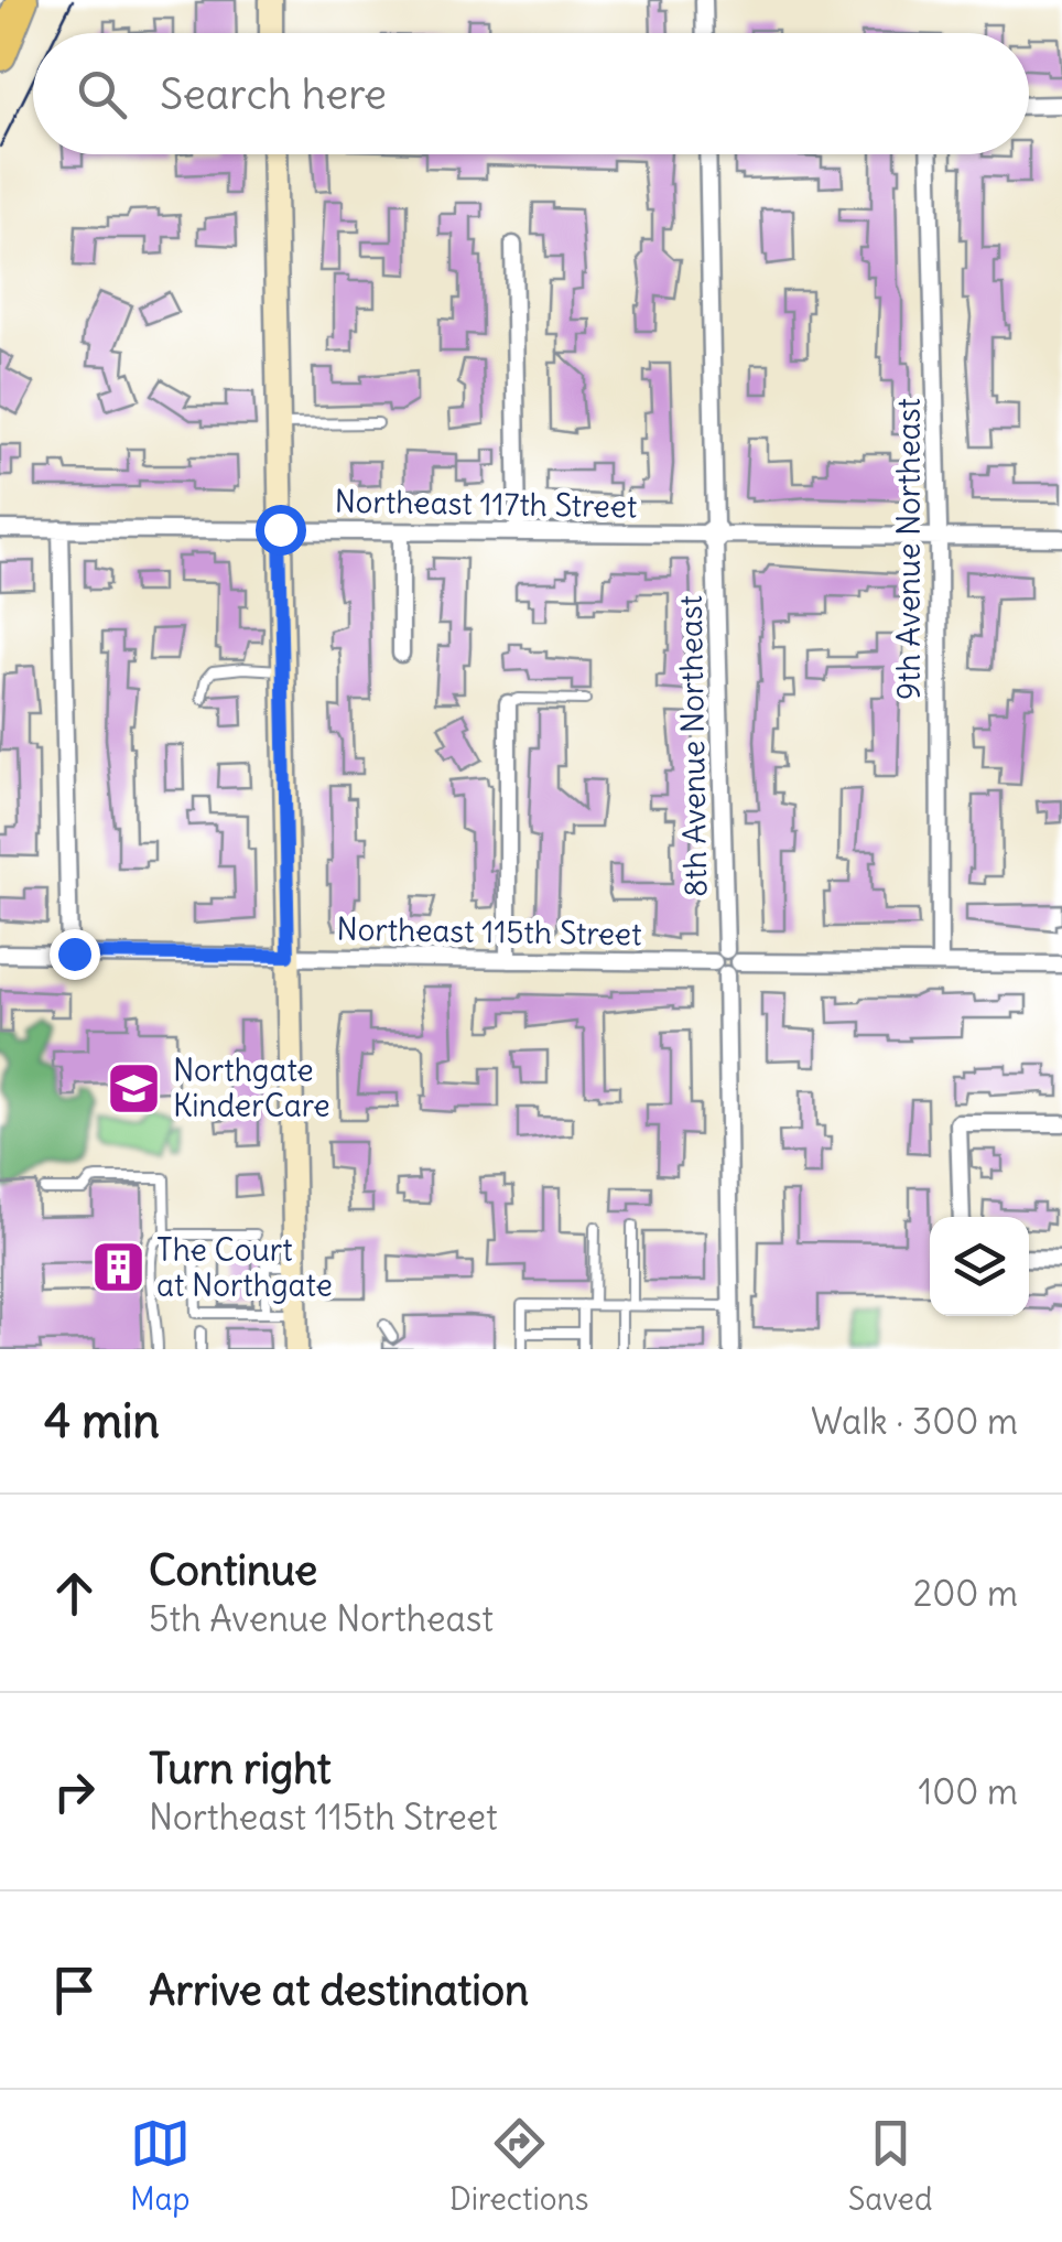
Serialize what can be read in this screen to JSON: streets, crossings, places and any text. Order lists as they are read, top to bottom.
{
  "streets": {
    "street": [
      "Northeast 117th Street",
      "9th Avenue Northeast",
      "8th Avenue Northeast",
      "Northeast 115th Street"
    ]
  },
  "crossings": [
    ["Northeast 117th Street", "9th Avenue Northeast"],
    ["Northeast 117th Street", "8th Avenue Northeast"],
    ["9th Avenue Northeast", "Northeast 115th Street"],
    ["8th Avenue Northeast", "Northeast 115th Street"]
  ],
  "places": {
    "school or university": ["Northgate KinderCare"],
    "building": ["The Court at Northgate"]
  },
  "page": {
    "search": "Search here",
    "heading": ["4 min", "Walk · 300 m"],
    "list": [
      ["Continue", "5th Avenue Northeast", "200 m"],
      ["Turn right", "Northeast 115th Street", "100 m"],
      "Arrive at destination"
    ],
    "nav": ["Map", "Directions", "Saved"]
  }
}
